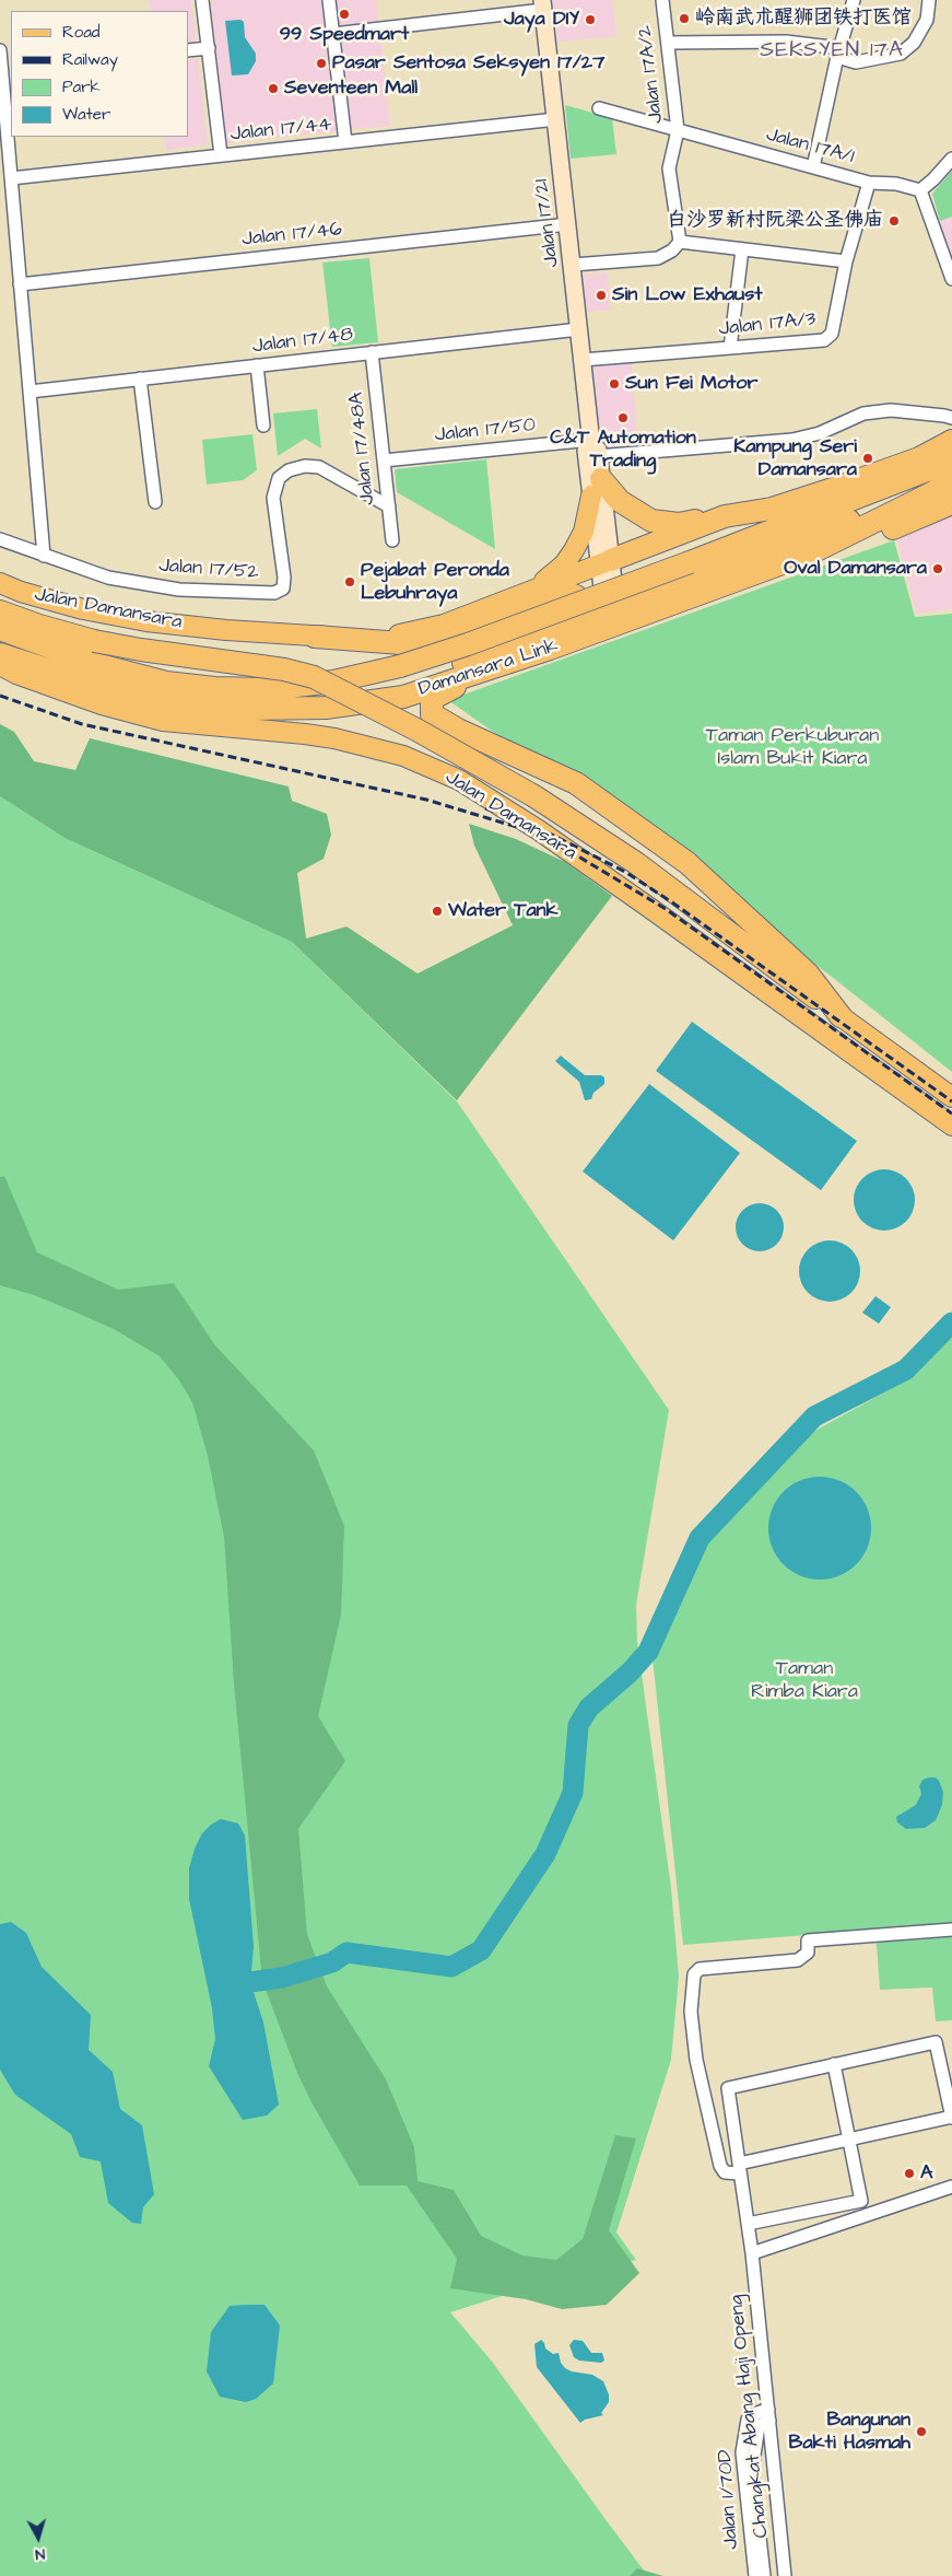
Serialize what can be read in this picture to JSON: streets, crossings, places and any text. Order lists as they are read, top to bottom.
{
  "streets": {
    "highway": ["Damansara Link"],
    "main road": ["Jalan Damansara"],
    "street": [
      "Jalan 17A/2",
      "Jalan 17/44",
      "Jalan 17A/1",
      "Jalan 17/21",
      "Jalan 17/46",
      "Jalan 17A/3",
      "Jalan 17/48",
      "Jalan 17/50",
      "Jalan 17/48A",
      "Jalan 17/52",
      "Changkat Abang Haji Openg",
      "Jalan 1/70D"
    ]
  },
  "crossings": [
    ["Jalan 17A/2", "Jalan 17A/1"],
    ["Jalan 17/44", "Jalan 17/21"],
    ["Jalan 17A/1", "Jalan 17A/3"],
    ["Jalan 17/21", "Jalan 17/46"],
    ["Jalan 17/21", "Jalan 17A/3"],
    ["Jalan 17/21", "Jalan 17/48"],
    ["Jalan 17/21", "Jalan 17/50"],
    ["Jalan 17/21", "Jalan Damansara"],
    ["Jalan 17/48", "Jalan 17/48A"],
    ["Jalan 17/50", "Jalan 17/48A"],
    ["Jalan 17/48A", "Jalan 17/52"],
    ["Changkat Abang Haji Openg", "Jalan 1/70D"]
  ],
  "districts": ["SEKSYEN 17A"],
  "parks": ["Taman Perkuburan Islam Bukit Kiara", "Taman Rimba Kiara"],
  "places": [
    "99 Speedmart",
    "岭南武术醒狮团铁打医馆",
    "Jaya DIY",
    "Pasar Sentosa Seksyen 17/27",
    "Seventeen Mall",
    "白沙罗新村阮梁公圣佛庙",
    "Sin Low Exhaust",
    "Sun Fei Motor",
    "C&T Automation Trading",
    "Kampung Seri Damansara",
    "Oval Damansara",
    "Pejabat Peronda Lebuhraya",
    "Water Tank",
    "A",
    "Bangunan Bakti Hasmah"
  ],
  "legend": [
    "Road",
    "Railway",
    "Park",
    "Water"
  ],
  "north": "bottom"
}
